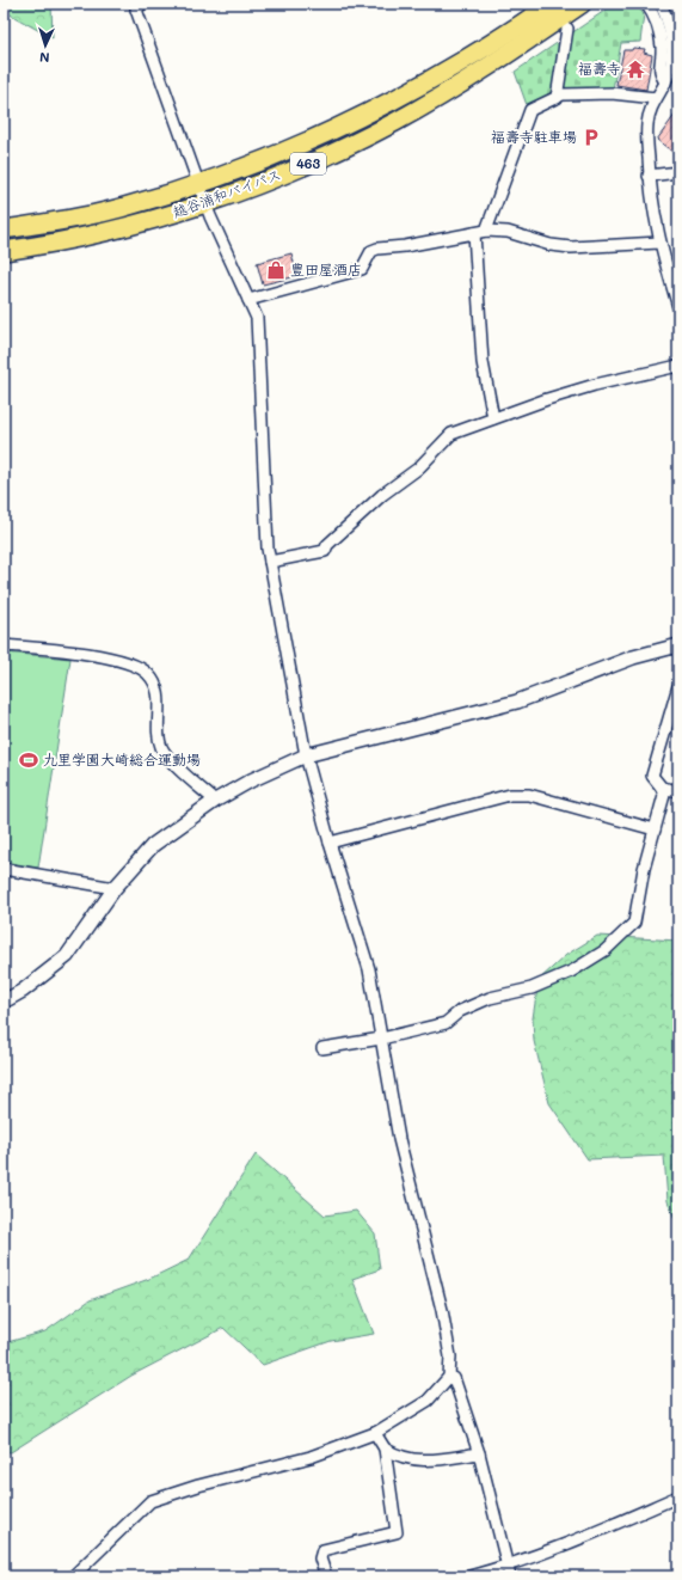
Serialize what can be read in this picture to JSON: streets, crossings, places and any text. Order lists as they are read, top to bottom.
{
  "streets": {
    "highway": ["463", "越谷浦和バイパス"]
  },
  "places": {
    "temple": ["福壽寺"],
    "parking": ["福壽寺駐車場"],
    "shop": ["豊田屋酒店"],
    "sports": ["九里学園大崎総合運動場"]
  },
  "north": "bottom"
}
